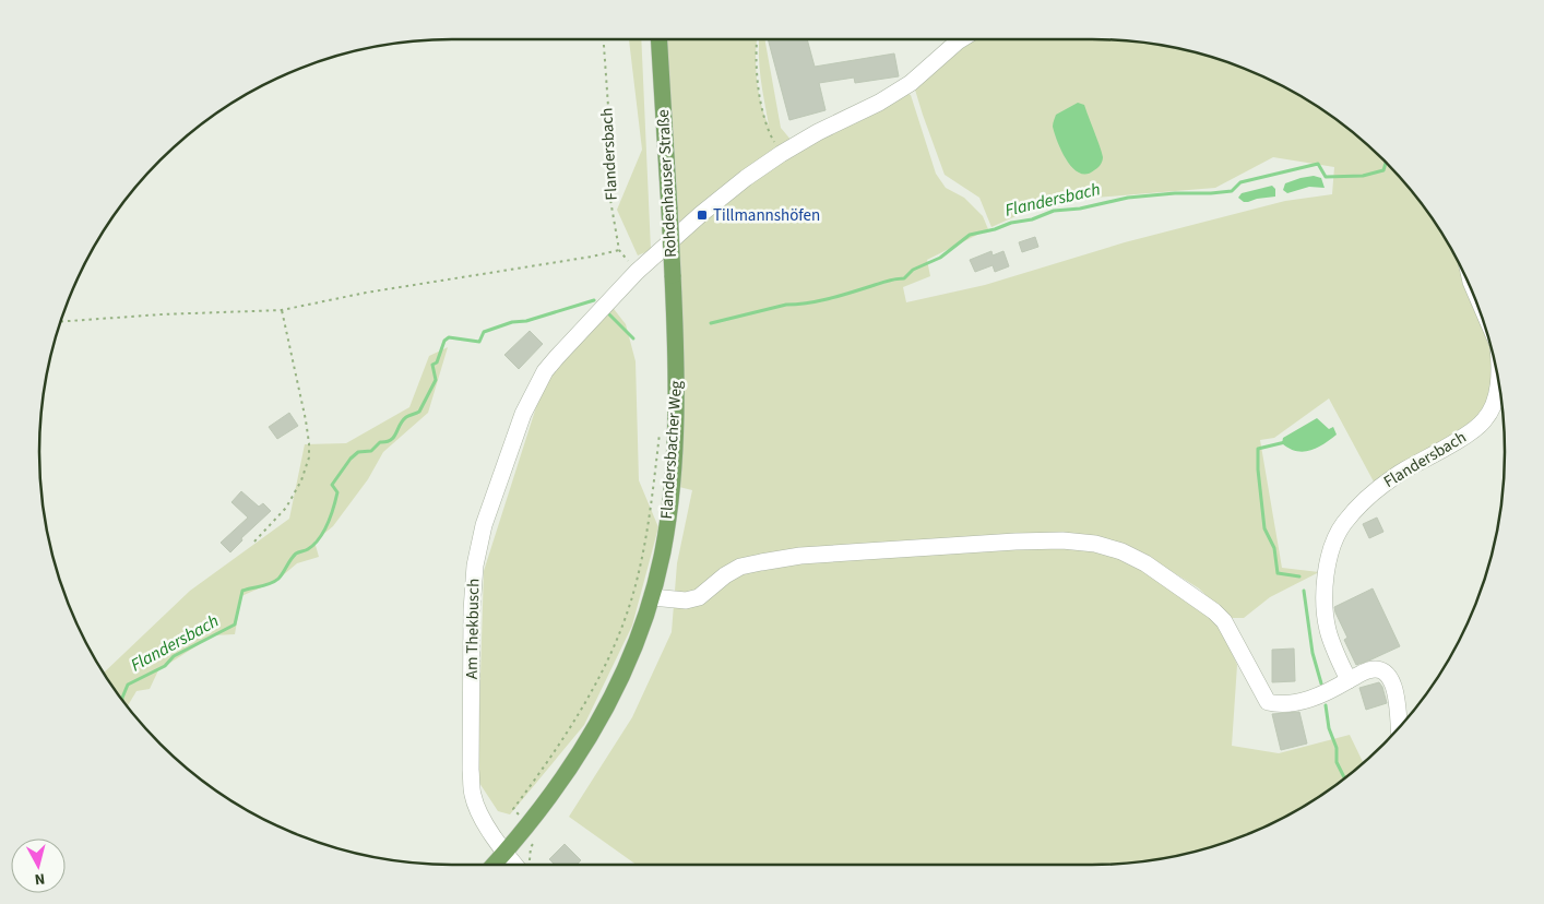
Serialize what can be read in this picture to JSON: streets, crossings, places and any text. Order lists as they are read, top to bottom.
{
  "streets": {
    "main road": ["Rohdenhauser Straße", "Flandersbacher Weg"],
    "street": ["Flandersbach", "Am Thekbusch"]
  },
  "crossings": [
    ["Flandersbach", "Am Thekbusch"],
    ["Rohdenhauser Straße", "Flandersbacher Weg"],
    ["Flandersbacher Weg", "Am Thekbusch"]
  ],
  "water": ["Flandersbach"],
  "places": {
    "transit": ["Tillmannshöfen"]
  },
  "north": "bottom"
}
